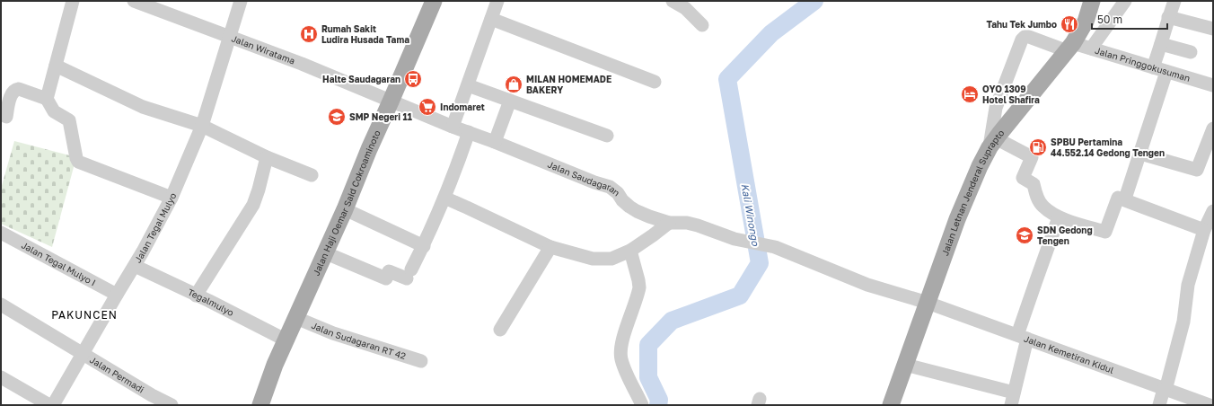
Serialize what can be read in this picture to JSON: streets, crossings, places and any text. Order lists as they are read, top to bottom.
{
  "streets": {
    "main road": ["Jalan Letnan Jenderal Suprapto", "Jalan Haji Oemar Said Cokroaminoto"],
    "street": [
      "Jalan Wiratama",
      "Jalan Pringgokusuman",
      "Jalan Saudagaran",
      "Jalan Tegal Mulyo",
      "Jalan Tegal Mulyo I",
      "Tegalmulyo",
      "Jalan Sudagaran RT 42",
      "Jalan Kemetiran Kidul",
      "Jalan Permadi"
    ]
  },
  "crossings": [
    ["Jalan Wiratama", "Jalan Saudagaran"],
    ["Jalan Wiratama", "Jalan Haji Oemar Said Cokroaminoto"],
    ["Jalan Wiratama", "Jalan Tegal Mulyo"],
    ["Jalan Pringgokusuman", "Jalan Letnan Jenderal Suprapto"],
    ["Jalan Saudagaran", "Jalan Haji Oemar Said Cokroaminoto"],
    ["Jalan Saudagaran", "Jalan Kemetiran Kidul"],
    ["Jalan Letnan Jenderal Suprapto", "Jalan Kemetiran Kidul"],
    ["Jalan Haji Oemar Said Cokroaminoto", "Tegalmulyo"],
    ["Jalan Haji Oemar Said Cokroaminoto", "Jalan Sudagaran RT 42"],
    ["Jalan Tegal Mulyo", "Jalan Tegal Mulyo I"],
    ["Jalan Tegal Mulyo", "Tegalmulyo"],
    ["Jalan Tegal Mulyo", "Jalan Permadi"]
  ],
  "districts": ["PAKUNCEN"],
  "water": ["Kali Winongo"],
  "places": {
    "restaurant": ["Tahu Tek Jumbo"],
    "hospital": ["Rumah Sakit Ludira Husada Tama"],
    "bus stop": ["Halte Saudagaran"],
    "shop": ["MILAN HOMEMADE BAKERY"],
    "hotel": ["OYO 1309 Hotel Shafira"],
    "supermarket": ["Indomaret"],
    "school or university": ["SMP Negeri 11", "SDN Gedong Tengen"],
    "fuel station": ["SPBU Pertamina 44.552.14 Gedong Tengen"]
  },
  "scale_bar": "50 m"
}
